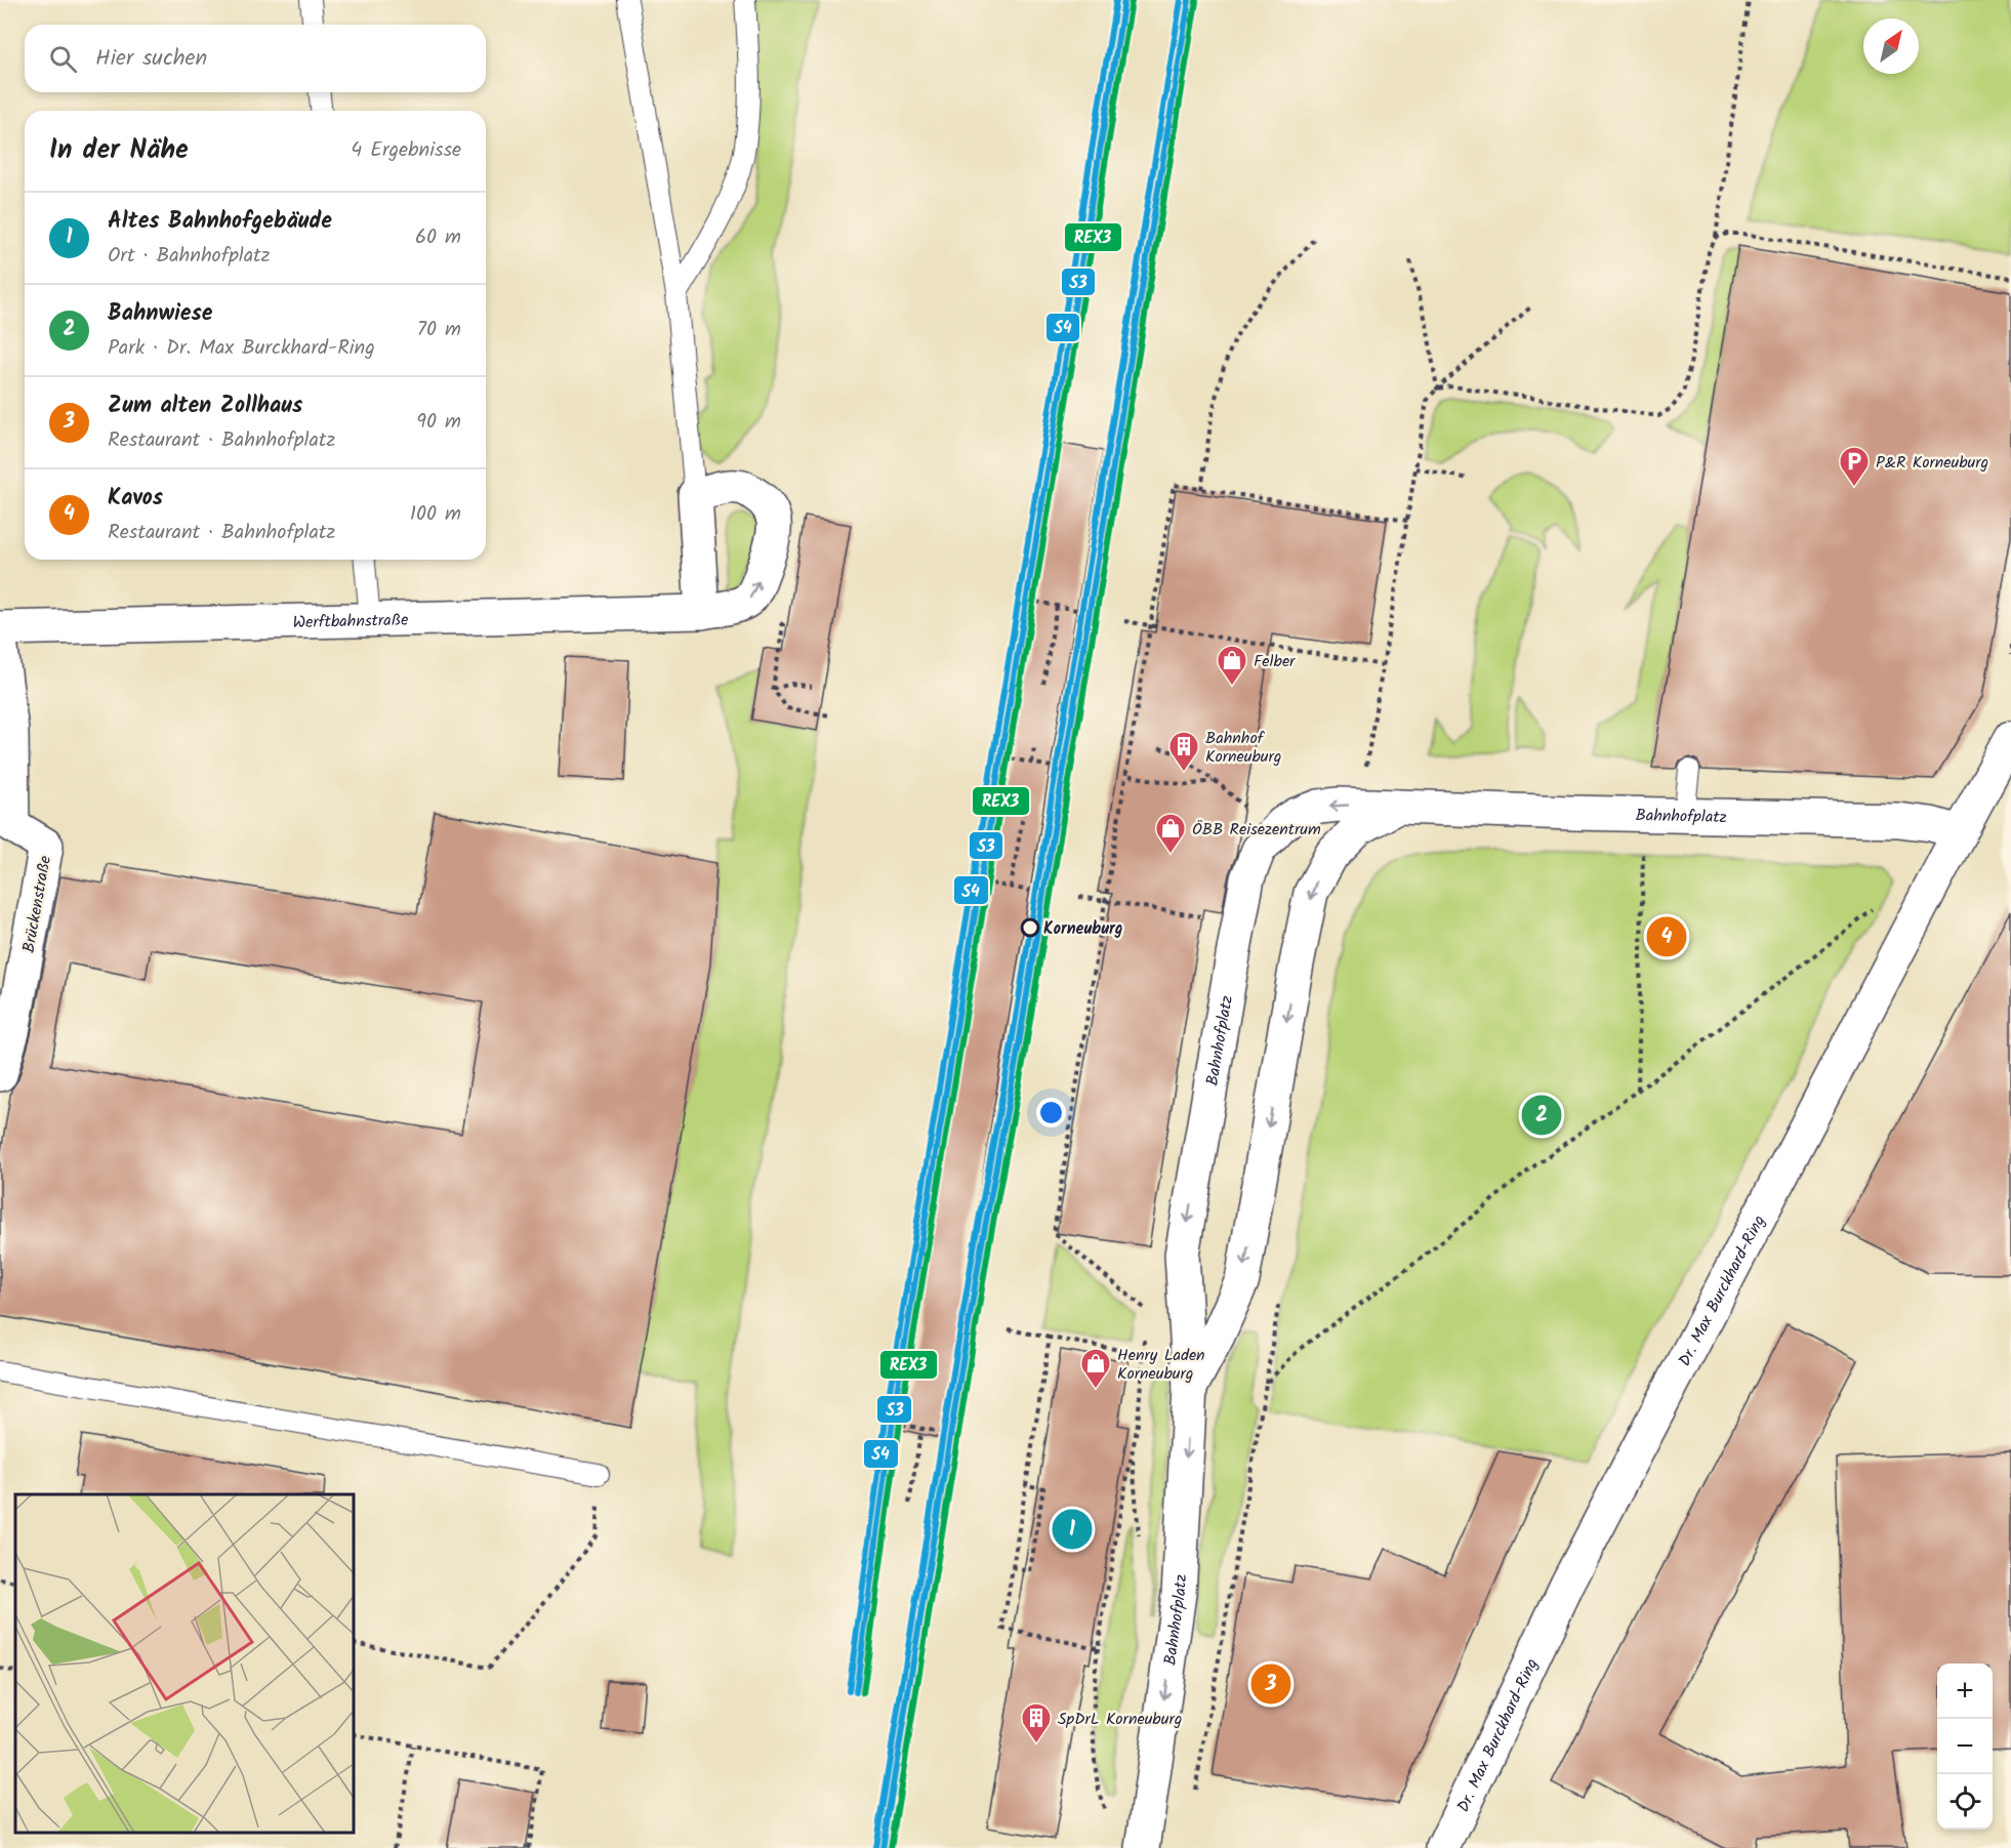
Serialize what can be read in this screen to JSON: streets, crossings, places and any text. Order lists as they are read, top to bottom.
{
  "streets": {
    "street": [
      "Werftbahnstraße",
      "Bahnhofplatz",
      "Brückenstraße",
      "Dr. Max Burckhard-Ring"
    ]
  },
  "crossings": [
    ["Werftbahnstraße", "Brückenstraße"],
    ["Bahnhofplatz", "Dr. Max Burckhard-Ring"]
  ],
  "one_way": ["Bahnhofplatz"],
  "places": {
    "parking": ["P&R Korneuburg"],
    "shop": ["Felber", "ÖBB Reisezentrum", "Henry Laden Korneuburg"],
    "building": ["Bahnhof Korneuburg", "SpDrL Korneuburg"],
    "other": ["Korneuburg"]
  },
  "lines": ["transit line S3", "transit line S4", "transit line REX3"],
  "north": "top right",
  "page": {
    "search": "Hier suchen",
    "heading": ["In der Nähe", "4 Ergebnisse"],
    "list": [
      {
        "mark": "1",
        "name": "Altes Bahnhofgebäude",
        "note": "Ort · Bahnhofplatz",
        "value": "60 m"
      },
      {
        "mark": "2",
        "name": "Bahnwiese",
        "note": "Park · Dr. Max Burckhard-Ring",
        "value": "70 m"
      },
      {
        "mark": "3",
        "name": "Zum alten Zollhaus",
        "note": "Restaurant · Bahnhofplatz",
        "value": "90 m"
      },
      {
        "mark": "4",
        "name": "Kavos",
        "note": "Restaurant · Bahnhofplatz",
        "value": "100 m"
      }
    ],
    "pins": [
      "4",
      "2",
      "1",
      "3"
    ],
    "map_buttons": ["+", "−"]
  }
}
